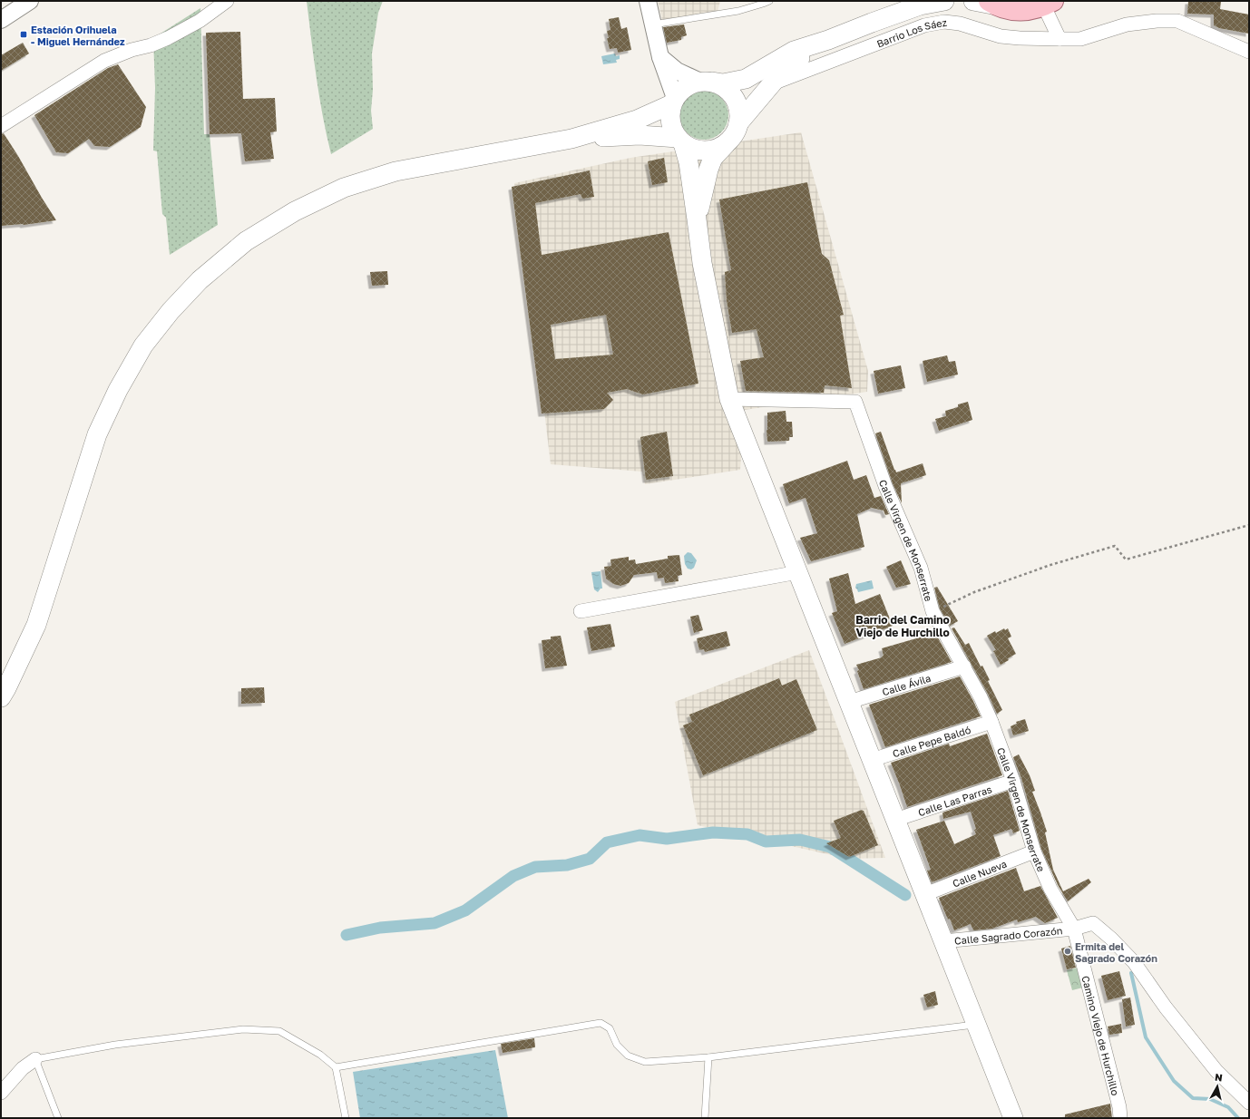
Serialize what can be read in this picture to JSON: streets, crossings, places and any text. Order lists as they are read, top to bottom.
{
  "streets": {
    "street": [
      "Barrio Los Sáez",
      "Calle Virgen de Monserrate",
      "Calle Ávila",
      "Calle Pepe Baldó",
      "Calle Las Parras",
      "Calle Nueva",
      "Calle Sagrado Corazón",
      "Camino Viejo de Hurchillo"
    ]
  },
  "crossings": [
    ["Calle Virgen de Monserrate", "Calle Ávila"],
    ["Calle Virgen de Monserrate", "Calle Pepe Baldó"],
    ["Calle Virgen de Monserrate", "Calle Las Parras"],
    ["Calle Virgen de Monserrate", "Calle Nueva"],
    ["Calle Virgen de Monserrate", "Calle Sagrado Corazón"],
    ["Calle Virgen de Monserrate", "Camino Viejo de Hurchillo"],
    ["Calle Sagrado Corazón", "Camino Viejo de Hurchillo"]
  ],
  "districts": ["Barrio del Camino Viejo de Hurchillo"],
  "places": {
    "transit": ["Estación Orihuela - Miguel Hernández"],
    "other": ["Ermita del Sagrado Corazón"]
  },
  "north": "top"
}
